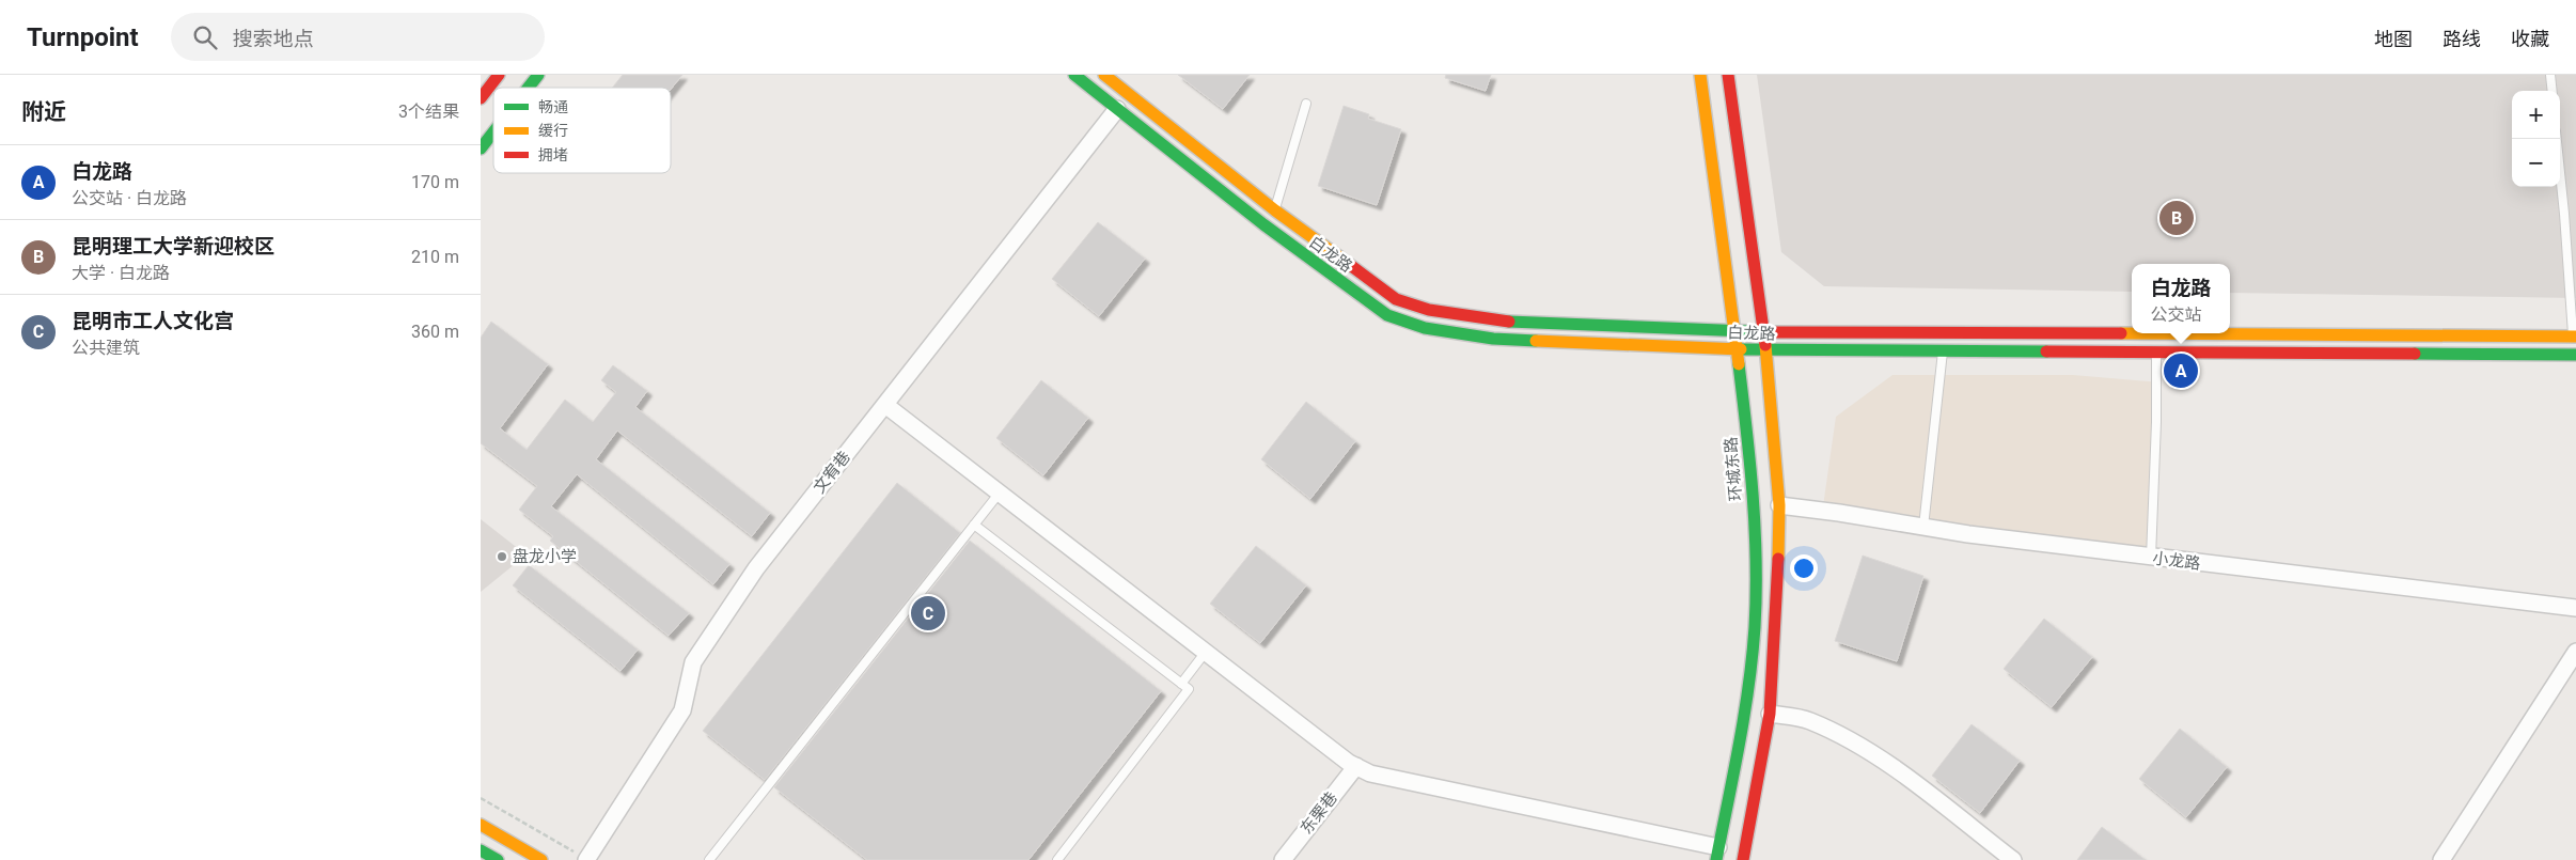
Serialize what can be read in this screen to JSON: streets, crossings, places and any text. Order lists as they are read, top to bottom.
{
  "streets": {
    "main road": ["白龙路", "环城东路"],
    "street": ["文宥巷", "小龙路", "东栗巷"]
  },
  "crossings": [
    ["白龙路", "环城东路"],
    ["白龙路", "文宥巷"]
  ],
  "places": ["盘龙小学"],
  "legend": ["畅通", "缓行", "拥堵"],
  "page": {
    "header": "Turnpoint",
    "search": "搜索地点",
    "nav": ["地图", "路线", "收藏"],
    "heading": ["附近", "3个结果"],
    "map_buttons": ["+", "−"],
    "list": [
      {
        "mark": "A",
        "name": "白龙路",
        "note": "公交站 · 白龙路",
        "value": "170 m"
      },
      {
        "mark": "B",
        "name": "昆明理工大学新迎校区",
        "note": "大学 · 白龙路",
        "value": "210 m"
      },
      {
        "mark": "C",
        "name": "昆明市工人文化宫",
        "note": "公共建筑",
        "value": "360 m"
      }
    ],
    "pins": ["B", "A", "C"],
    "popup": ["白龙路", "公交站"]
  }
}
